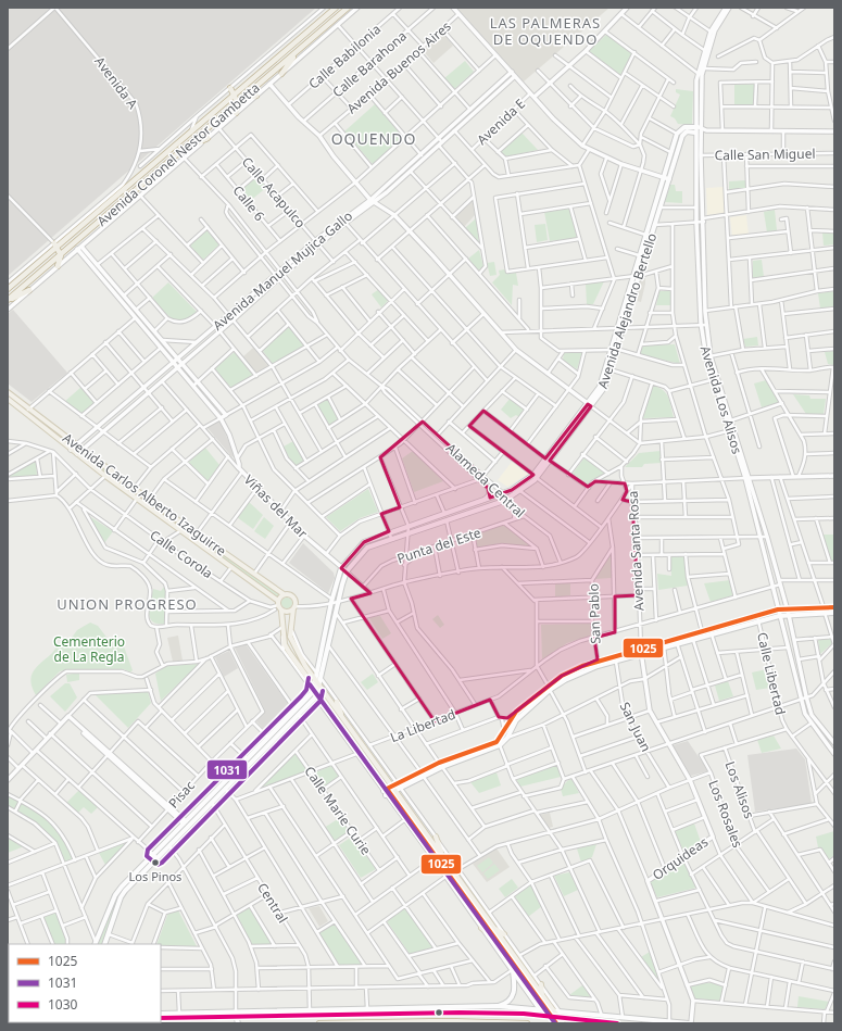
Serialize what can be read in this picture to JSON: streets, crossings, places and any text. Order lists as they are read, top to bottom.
{
  "streets": {
    "highway": ["Avenida Coronel Nestor Gambetta"],
    "main road": ["Avenida Alejandro Bertello", "Avenida Carlos Alberto Izaguirre"],
    "street": [
      "Calle Babilonia",
      "Calle Barahona",
      "Avenida Buenos Aires",
      "Avenida A",
      "Avenida E",
      "Calle San Miguel",
      "Calle Acapulco",
      "Calle 6",
      "Avenida Manuel Mujica Gallo",
      "Avenida Los Alisos",
      "Alameda Central",
      "Viñas del Mar",
      "Punta del Este",
      "Avenida Santa Rosa",
      "Calle Corola",
      "San Pablo",
      "Calle Libertad",
      "La Libertad",
      "San Juan",
      "Los Alisos",
      "Pisac",
      "Calle Marie Curie",
      "Los Rosales",
      "Orquideas",
      "Central"
    ]
  },
  "crossings": [
    ["Avenida A", "Avenida Coronel Nestor Gambetta"],
    ["Avenida Coronel Nestor Gambetta", "Calle Acapulco"],
    ["Calle San Miguel", "Avenida Los Alisos"],
    ["Calle Acapulco", "Avenida Manuel Mujica Gallo"],
    ["Avenida Manuel Mujica Gallo", "Alameda Central"],
    ["Avenida Manuel Mujica Gallo", "Avenida Carlos Alberto Izaguirre"],
    ["Avenida Manuel Mujica Gallo", "Viñas del Mar"],
    ["Avenida Alejandro Bertello", "Avenida Los Alisos"],
    ["Avenida Alejandro Bertello", "Alameda Central"],
    ["Avenida Alejandro Bertello", "Viñas del Mar"],
    ["Avenida Los Alisos", "La Libertad"],
    ["Alameda Central", "Punta del Este"],
    ["Avenida Carlos Alberto Izaguirre", "Calle Corola"],
    ["Avenida Santa Rosa", "La Libertad"],
    ["Avenida Santa Rosa", "Orquideas"],
    ["San Pablo", "La Libertad"],
    ["Los Alisos", "Los Rosales"]
  ],
  "districts": ["LAS PALMERAS DE OQUENDO", "OQUENDO", "UNION PROGRESO"],
  "parks": ["Cementerio de La Regla"],
  "places": ["Los Pinos"],
  "lines": ["transit line 1025", "transit line 1031", "transit line 1030"],
  "legend": ["1025", "1031", "1030"]
}
